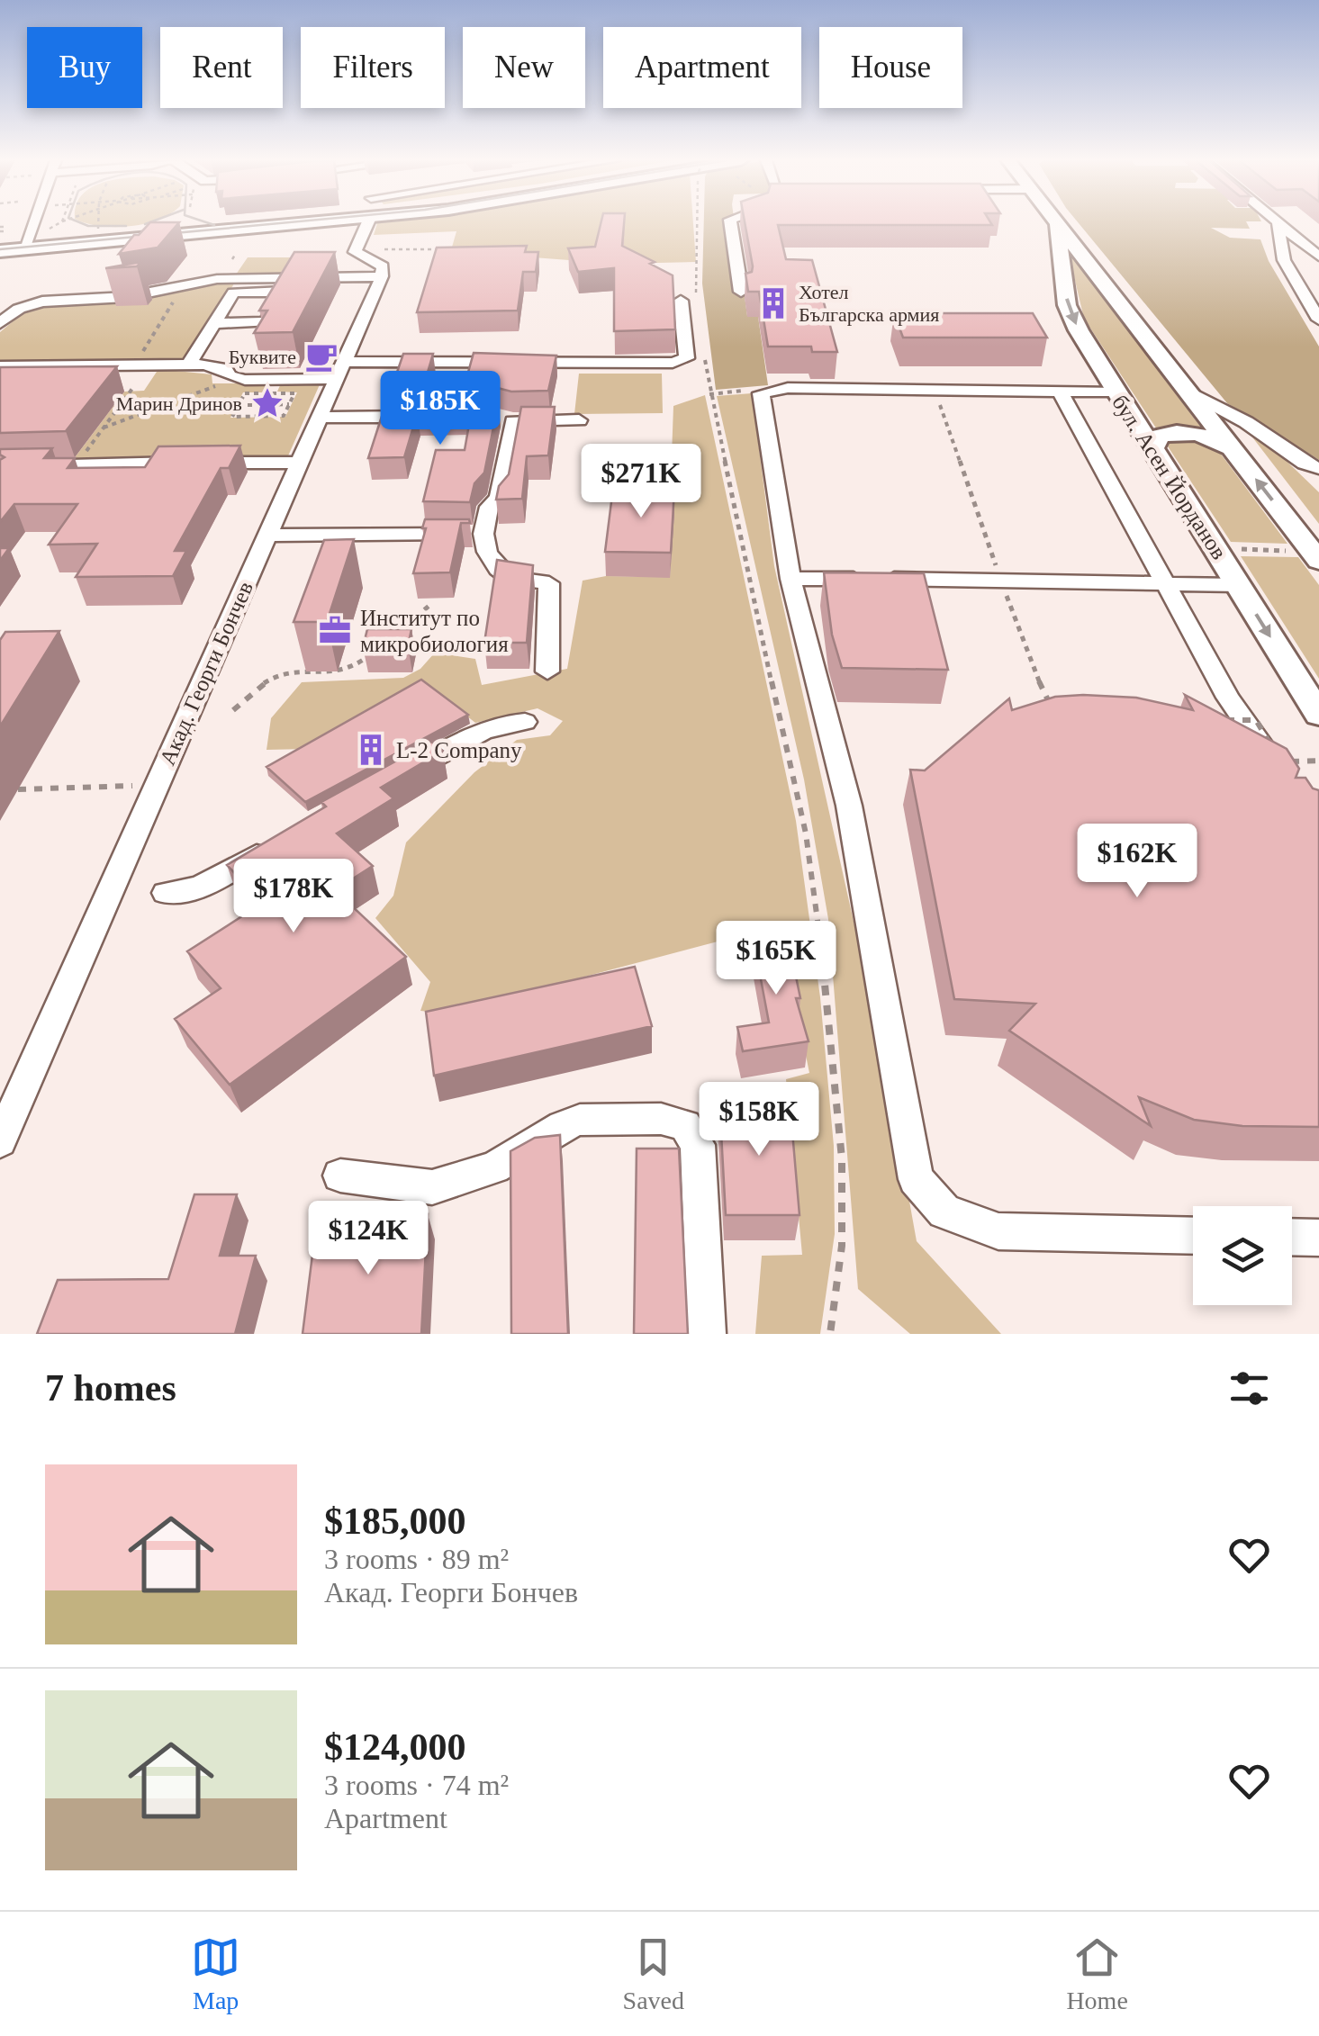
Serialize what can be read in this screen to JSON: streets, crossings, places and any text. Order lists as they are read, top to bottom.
{
  "streets": {
    "main road": ["бул. Асен Йорданов"],
    "street": ["Акад. Георги Бончев"]
  },
  "places": {
    "building": ["Хотел Българска армия", "L-2 Company"],
    "cafe": ["Буквите"],
    "place": ["Марин Дринов"],
    "office": ["Институт по микробиология"]
  },
  "page": {
    "chip": [
      "Buy",
      "Rent",
      "Filters",
      "New",
      "Apartment",
      "House"
    ],
    "price": [
      "$185K",
      "$271K",
      "$162K",
      "$178K",
      "$165K",
      "$158K",
      "$124K"
    ],
    "heading": "7 homes",
    "list": [
      {
        "name": "$185,000",
        "note": "3 rooms · 89 m² · Акад. Георги Бончев"
      },
      {
        "name": "$124,000",
        "note": "3 rooms · 74 m² · Apartment"
      }
    ],
    "tabs": ["Map", "Saved", "Home"]
  }
}
